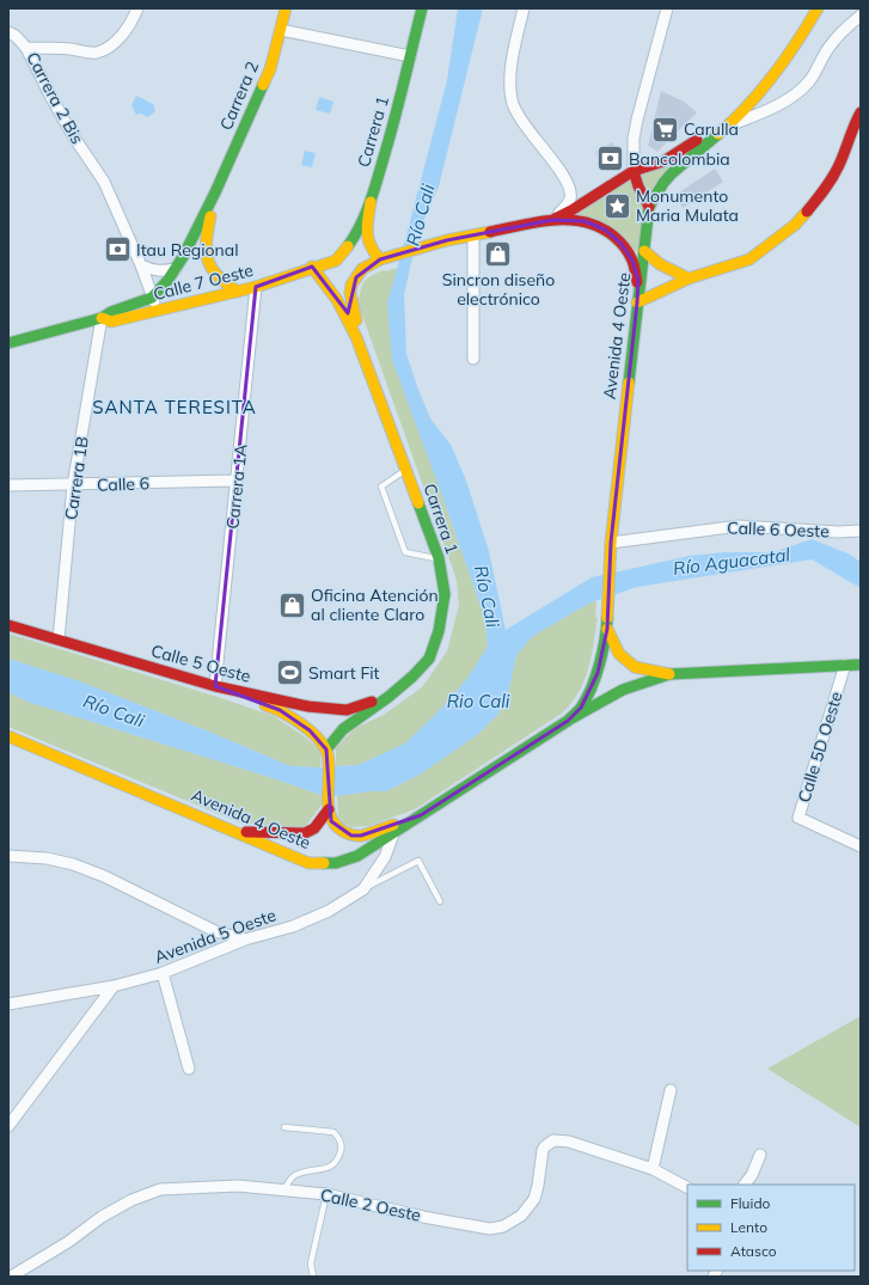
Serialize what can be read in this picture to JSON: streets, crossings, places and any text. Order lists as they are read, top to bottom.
{
  "streets": {
    "main road": [
      "Carrera 2",
      "Carrera 1",
      "Calle 7 Oeste",
      "Avenida 4 Oeste",
      "Calle 5 Oeste"
    ],
    "street": [
      "Carrera 2 Bis",
      "Carrera 1B",
      "Calle 6",
      "Carrera 1A",
      "Calle 6 Oeste",
      "Calle 5D Oeste",
      "Avenida 5 Oeste",
      "Calle 2 Oeste"
    ]
  },
  "crossings": [
    ["Carrera 2", "Carrera 2 Bis"],
    ["Carrera 2", "Calle 7 Oeste"],
    ["Carrera 2 Bis", "Calle 7 Oeste"],
    ["Carrera 1", "Calle 7 Oeste"],
    ["Carrera 1", "Calle 5 Oeste"],
    ["Calle 7 Oeste", "Carrera 1B"],
    ["Calle 7 Oeste", "Carrera 1A"],
    ["Avenida 4 Oeste", "Calle 6 Oeste"],
    ["Avenida 4 Oeste", "Calle 5D Oeste"],
    ["Avenida 4 Oeste", "Avenida 5 Oeste"],
    ["Carrera 1B", "Calle 6"],
    ["Carrera 1B", "Calle 5 Oeste"],
    ["Calle 6", "Carrera 1A"],
    ["Carrera 1A", "Calle 5 Oeste"]
  ],
  "districts": ["SANTA TERESITA"],
  "water": ["Río Cali", "Río Aguacatal", "Rio Cali"],
  "places": {
    "supermarket": ["Carulla"],
    "bank": ["Bancolombia", "Itau Regional"],
    "place": ["Monumento Maria Mulata"],
    "shop": ["Sincron diseño electrónico", "Oficina Atención al cliente Claro"],
    "sports": ["Smart Fit"]
  },
  "legend": ["Fluido", "Lento", "Atasco"]
}
